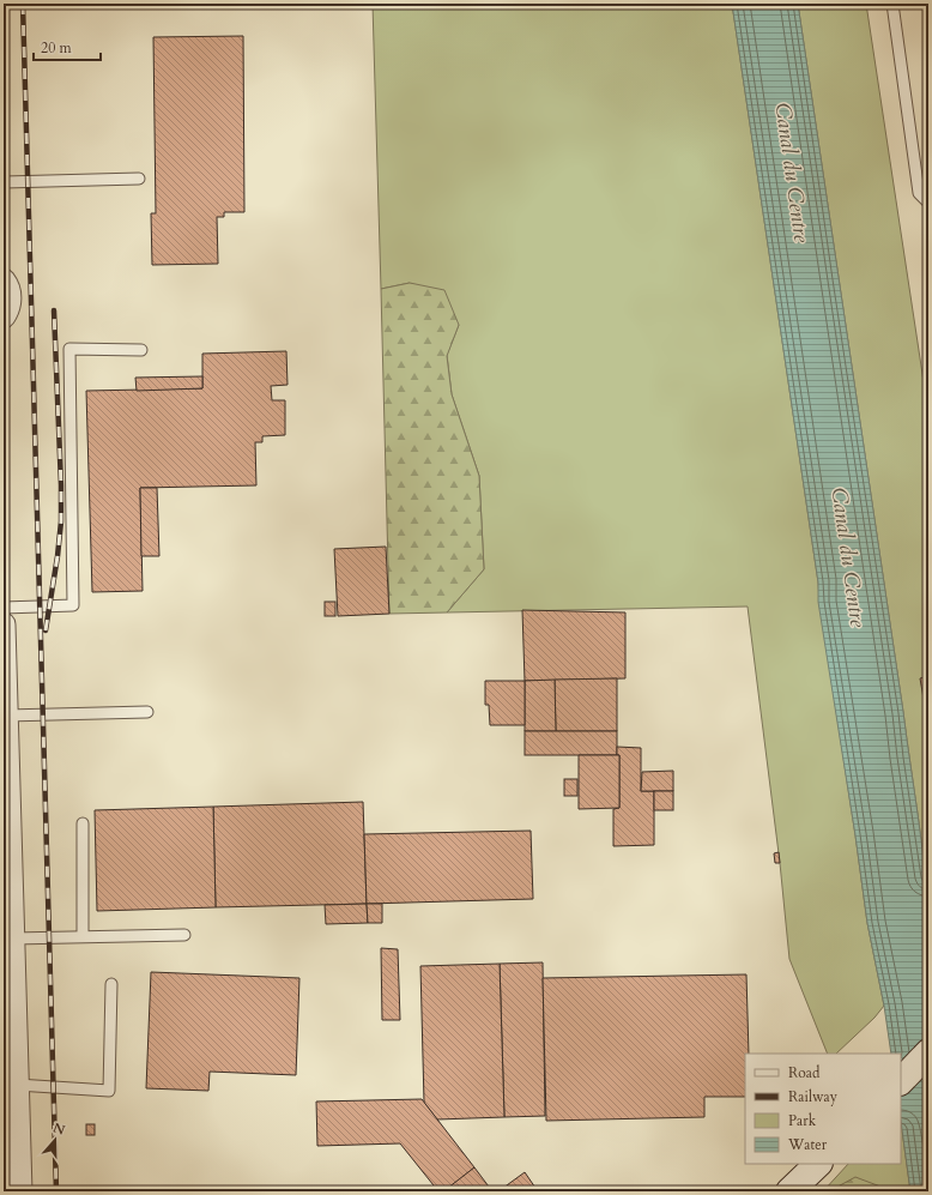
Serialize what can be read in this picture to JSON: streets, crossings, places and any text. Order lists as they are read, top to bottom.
{
  "water": ["Canal du Centre"],
  "legend": [
    "Road",
    "Railway",
    "Park",
    "Water"
  ],
  "scale_bar": "20 m",
  "north": "top"
}
